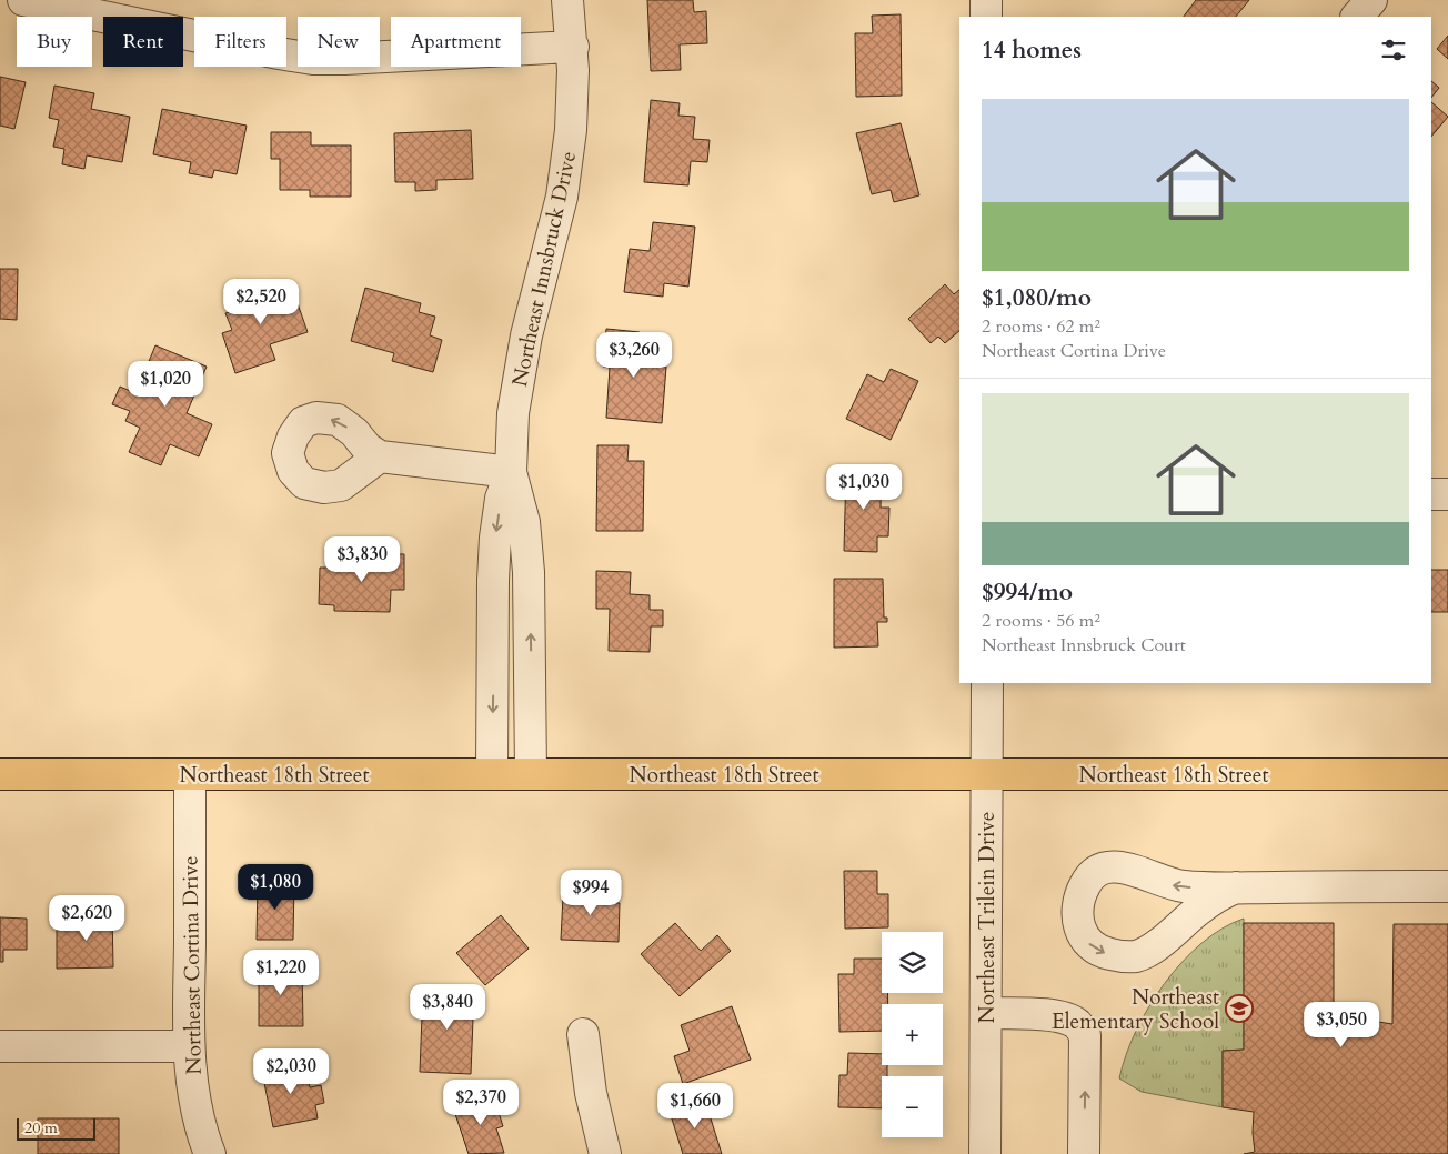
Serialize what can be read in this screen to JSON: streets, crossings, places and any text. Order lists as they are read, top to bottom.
{
  "streets": {
    "main road": ["Northeast 18th Street"],
    "street": ["Northeast Innsbruck Drive", "Northeast Trilein Drive", "Northeast Cortina Drive"]
  },
  "crossings": [
    ["Northeast Innsbruck Drive", "Northeast 18th Street"],
    ["Northeast 18th Street", "Northeast Trilein Drive"],
    ["Northeast 18th Street", "Northeast Cortina Drive"]
  ],
  "places": {
    "school or university": ["Northeast Elementary School"]
  },
  "scale_bar": "20 m",
  "page": {
    "chip": [
      "Buy",
      "Rent",
      "Filters",
      "New",
      "Apartment"
    ],
    "heading": "14 homes",
    "list": [
      {
        "name": "$1,080/mo",
        "note": "2 rooms · 62 m² · Northeast Cortina Drive"
      },
      {
        "name": "$994/mo",
        "note": "2 rooms · 56 m² · Northeast Innsbruck Court"
      }
    ],
    "price": [
      "$2,520",
      "$3,260",
      "$1,020",
      "$1,030",
      "$3,830",
      "$1,080",
      "$994",
      "$2,620",
      "$1,220",
      "$3,840",
      "$3,050",
      "$2,030",
      "$2,370",
      "$1,660"
    ],
    "map_buttons": ["+", "−"],
    "scale": "20 m"
  }
}
